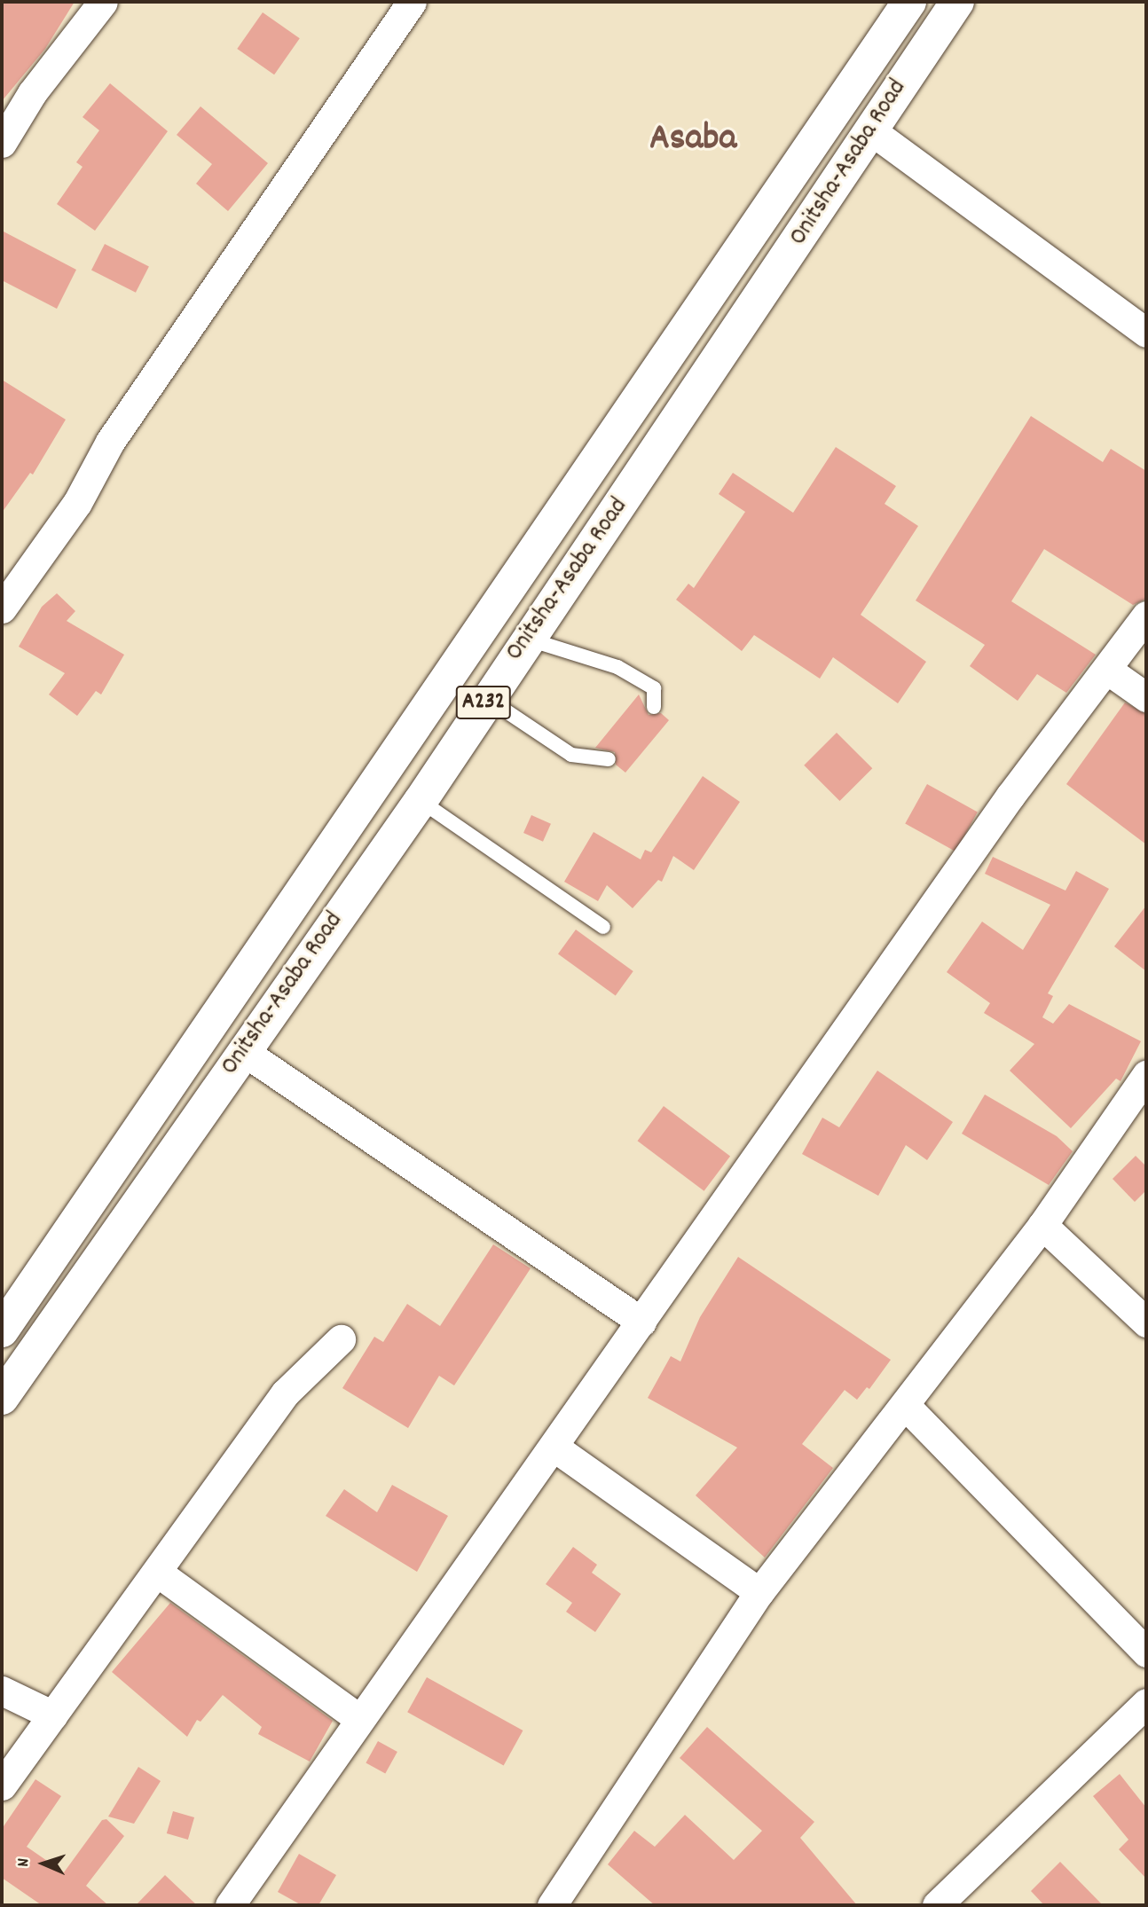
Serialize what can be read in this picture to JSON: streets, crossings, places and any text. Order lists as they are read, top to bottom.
{
  "streets": {
    "highway": ["Onitsha-Asaba Road", "A232"]
  },
  "districts": ["Asaba"],
  "north": "left"
}
